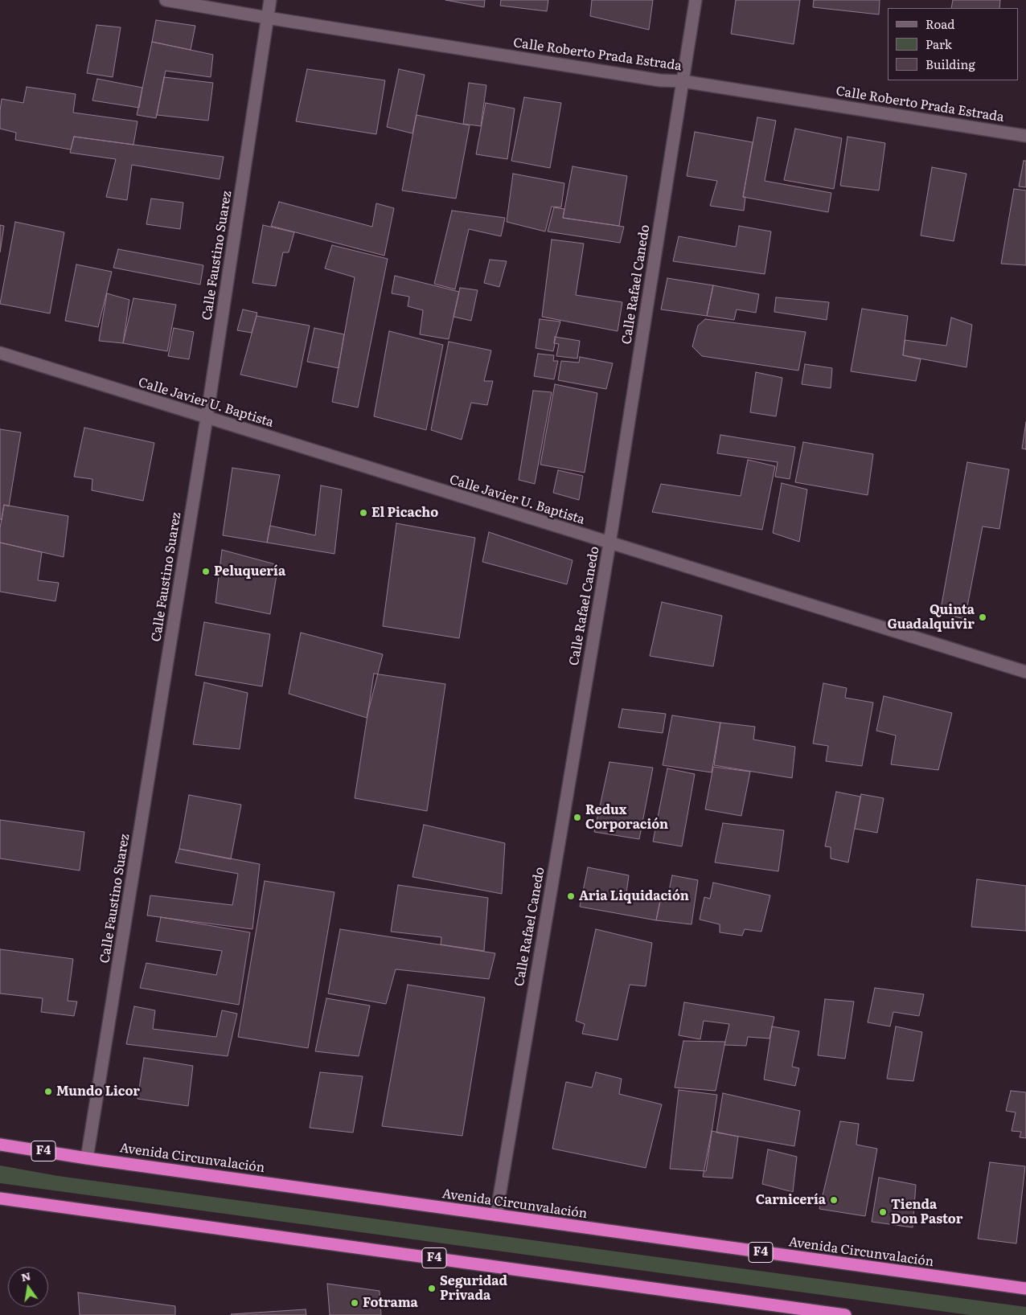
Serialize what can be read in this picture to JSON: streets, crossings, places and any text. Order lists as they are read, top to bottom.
{
  "streets": {
    "highway": ["F4", "Avenida Circunvalación"],
    "street": [
      "Calle Roberto Prada Estrada",
      "Calle Faustino Suarez",
      "Calle Rafael Canedo",
      "Calle Javier U. Baptista"
    ]
  },
  "crossings": [
    ["Calle Roberto Prada Estrada", "Calle Faustino Suarez"],
    ["Calle Roberto Prada Estrada", "Calle Rafael Canedo"],
    ["Calle Faustino Suarez", "Calle Javier U. Baptista"],
    ["Calle Faustino Suarez", "Avenida Circunvalación"],
    ["Calle Rafael Canedo", "Calle Javier U. Baptista"],
    ["Calle Rafael Canedo", "Avenida Circunvalación"]
  ],
  "places": [
    "El Picacho",
    "Peluquería",
    "Quinta Guadalquivir",
    "Redux Corporación",
    "Aria Liquidación",
    "Mundo Licor",
    "Carnicería",
    "Tienda Don Pastor",
    "Seguridad Privada",
    "Fotrama"
  ],
  "legend": ["Road", "Park", "Building"],
  "north": "top"
}
